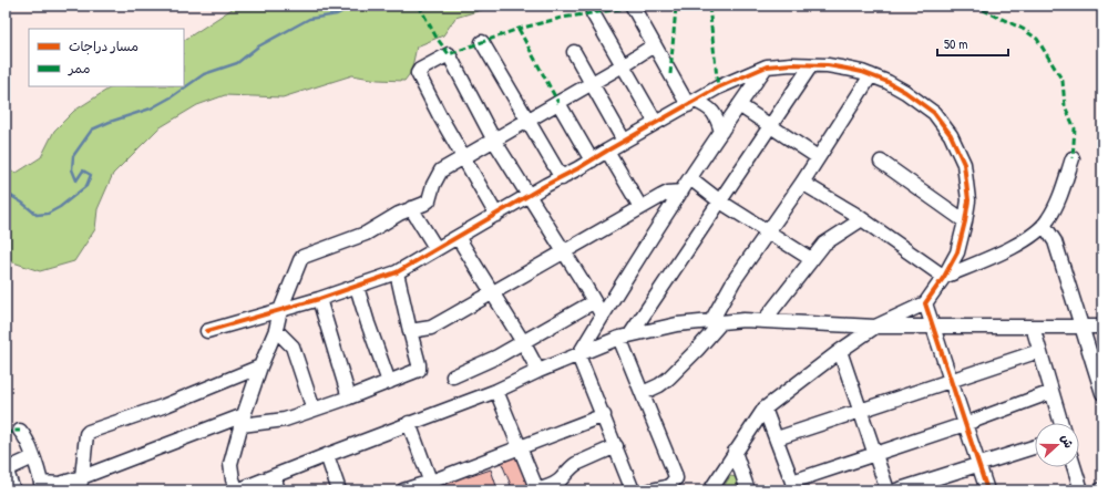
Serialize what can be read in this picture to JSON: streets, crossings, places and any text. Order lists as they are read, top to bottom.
{
  "legend": ["مسار دراجات", "ممر"],
  "scale_bar": "50 m",
  "north": "right"
}
